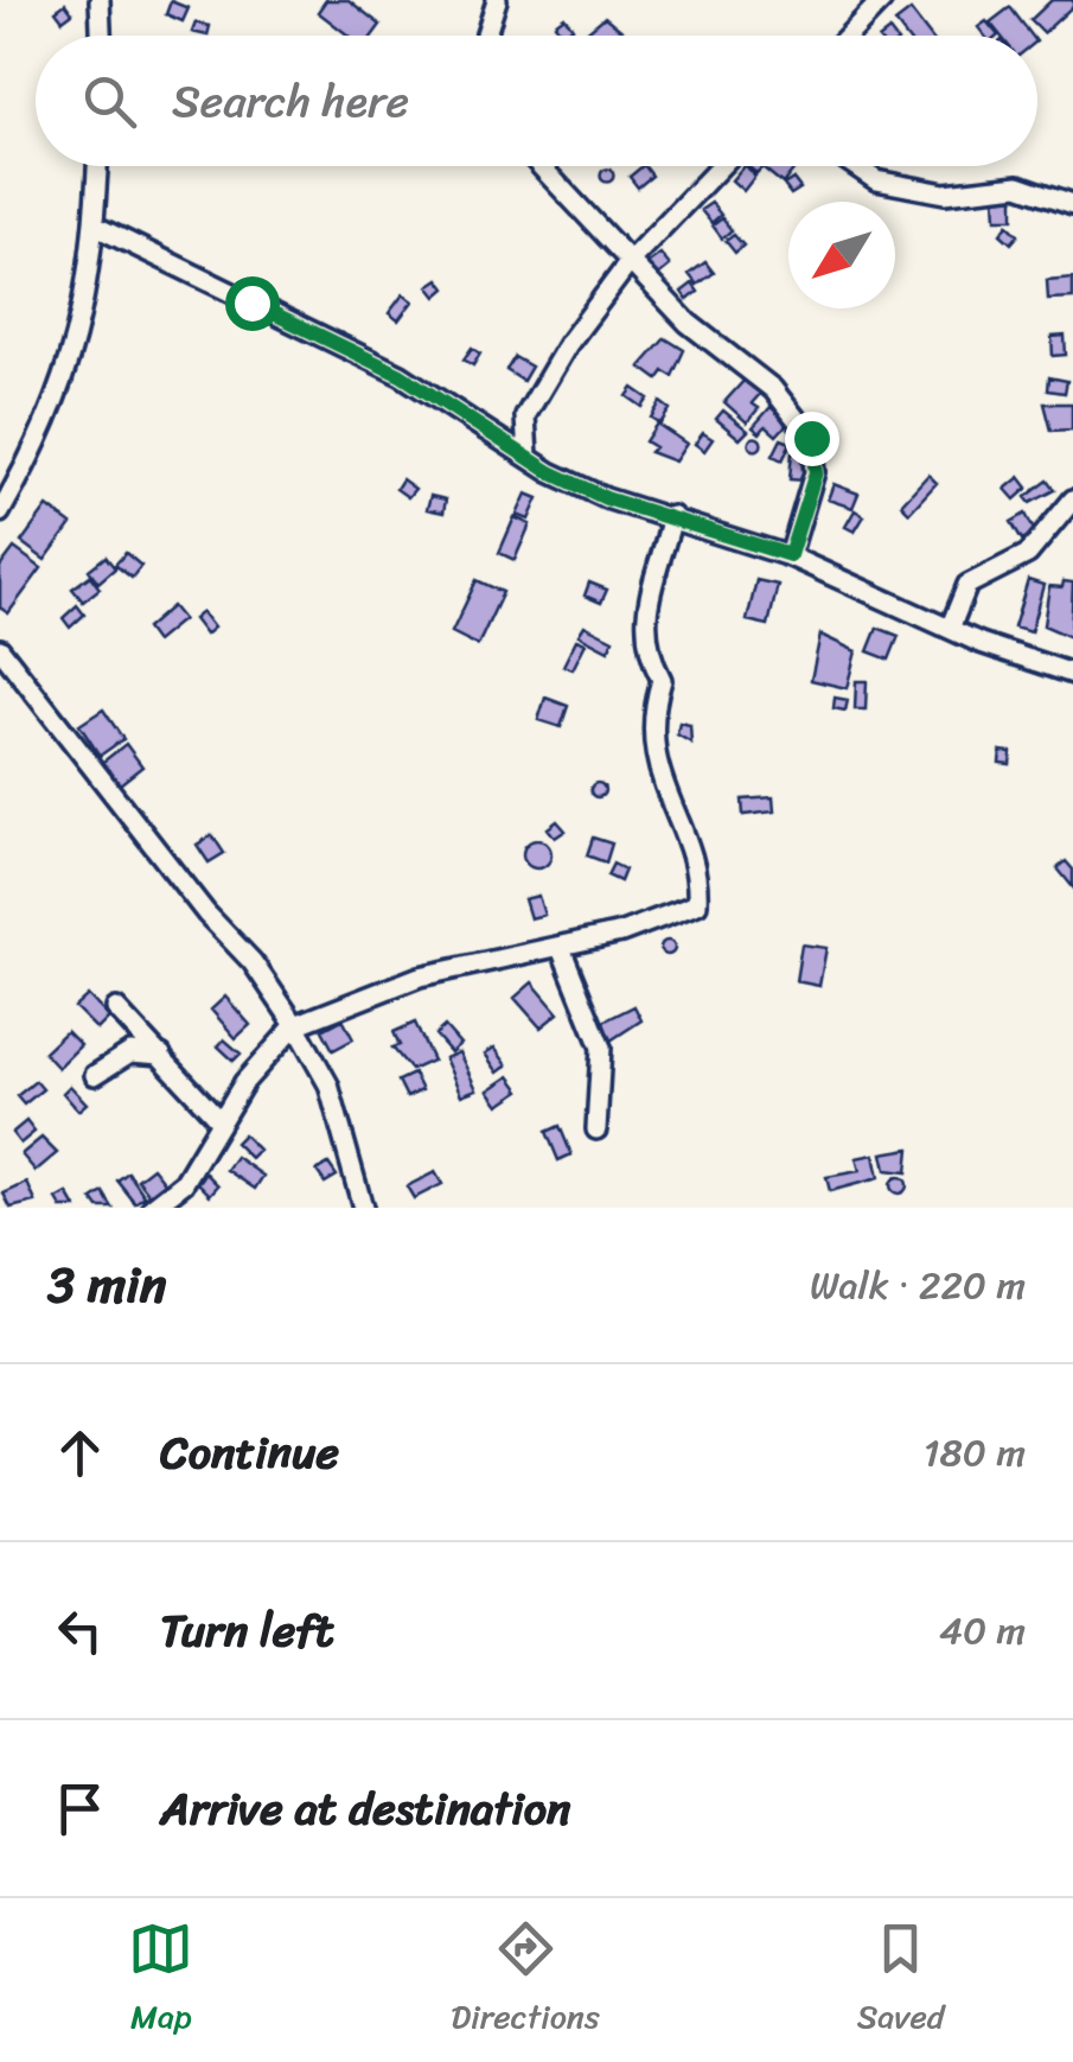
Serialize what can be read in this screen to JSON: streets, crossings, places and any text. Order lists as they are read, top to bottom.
{
  "north": "bottom left",
  "page": {
    "search": "Search here",
    "heading": ["3 min", "Walk · 220 m"],
    "list": [
      ["Continue", "180 m"],
      ["Turn left", "40 m"],
      "Arrive at destination"
    ],
    "nav": ["Map", "Directions", "Saved"]
  }
}
